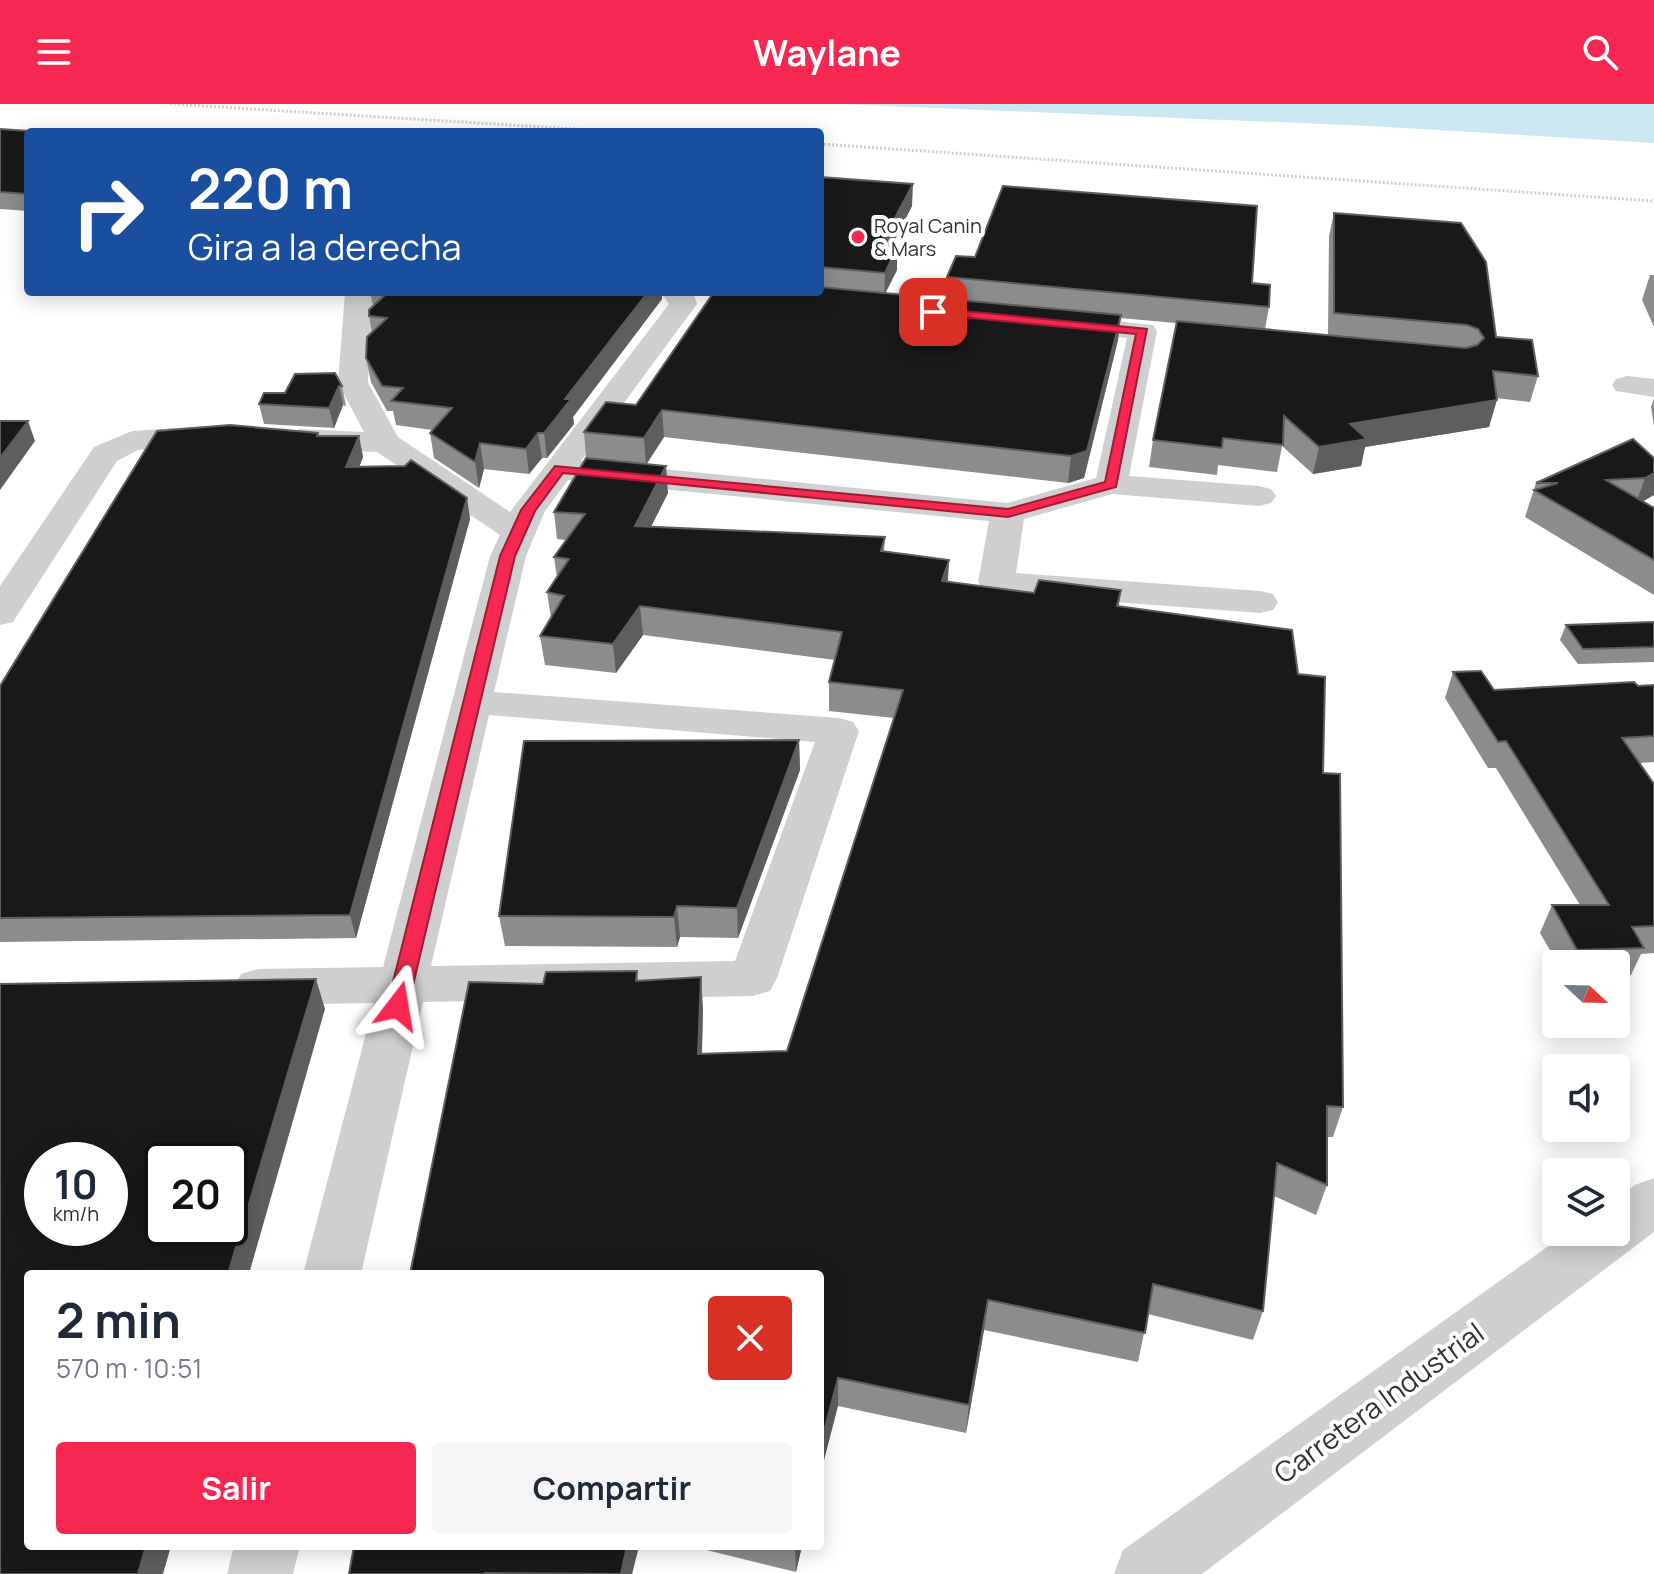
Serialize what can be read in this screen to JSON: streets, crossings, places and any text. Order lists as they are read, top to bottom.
{
  "streets": {
    "street": ["Carretera Industrial"]
  },
  "places": ["Royal Canin & Mars"],
  "north": "right",
  "page": {
    "header": "Waylane",
    "turn": ["220 m", "Gira a la derecha"],
    "speed": "10 km/h",
    "limit": "20",
    "heading": ["2 min", "570 m · 10:51"],
    "buttons": ["Salir", "Compartir"]
  }
}
